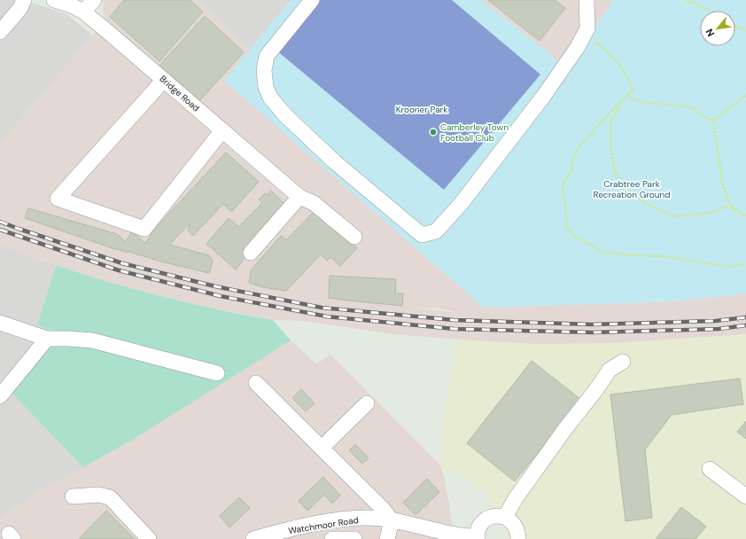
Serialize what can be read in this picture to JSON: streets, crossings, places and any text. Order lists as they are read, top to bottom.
{
  "streets": {
    "street": ["Bridge Road", "Watchmoor Road"]
  },
  "parks": ["Krooner Park", "Crabtree Park Recreation Ground"],
  "places": ["Camberley Town Football Club"],
  "north": "bottom left"
}
